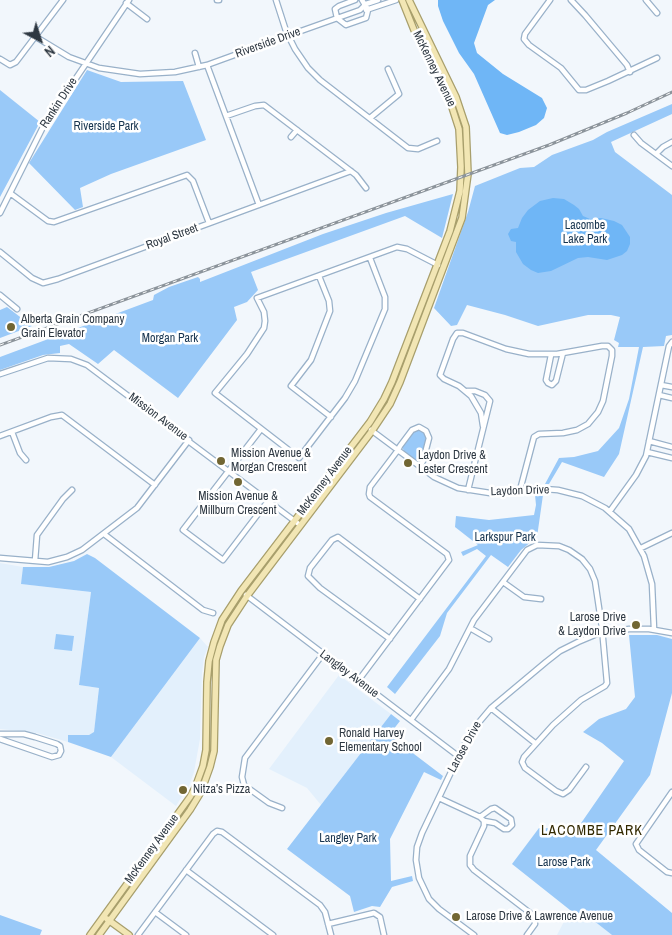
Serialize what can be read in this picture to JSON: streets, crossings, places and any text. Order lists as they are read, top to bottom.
{
  "streets": {
    "main road": ["McKenney Avenue"],
    "street": [
      "Riverside Drive",
      "Rankin Drive",
      "Royal Street",
      "Mission Avenue",
      "Laydon Drive",
      "Langley Avenue",
      "Larose Drive"
    ]
  },
  "crossings": [
    ["Riverside Drive", "Rankin Drive"],
    ["McKenney Avenue", "Mission Avenue"],
    ["McKenney Avenue", "Laydon Drive"],
    ["McKenney Avenue", "Langley Avenue"],
    ["Laydon Drive", "Larose Drive"],
    ["Langley Avenue", "Larose Drive"]
  ],
  "districts": ["LACOMBE PARK"],
  "parks": [
    "Riverside Park",
    "Lacombe Lake Park",
    "Morgan Park",
    "Larkspur Park",
    "Langley Park",
    "Larose Park"
  ],
  "places": [
    "Alberta Grain Company Grain Elevator",
    "Mission Avenue & Morgan Crescent",
    "Laydon Drive & Lester Crescent",
    "Mission Avenue & Millburn Crescent",
    "Larose Drive & Laydon Drive",
    "Ronald Harvey Elementary School",
    "Nitza’s Pizza",
    "Larose Drive & Lawrence Avenue"
  ],
  "north": "bottom right"
}
